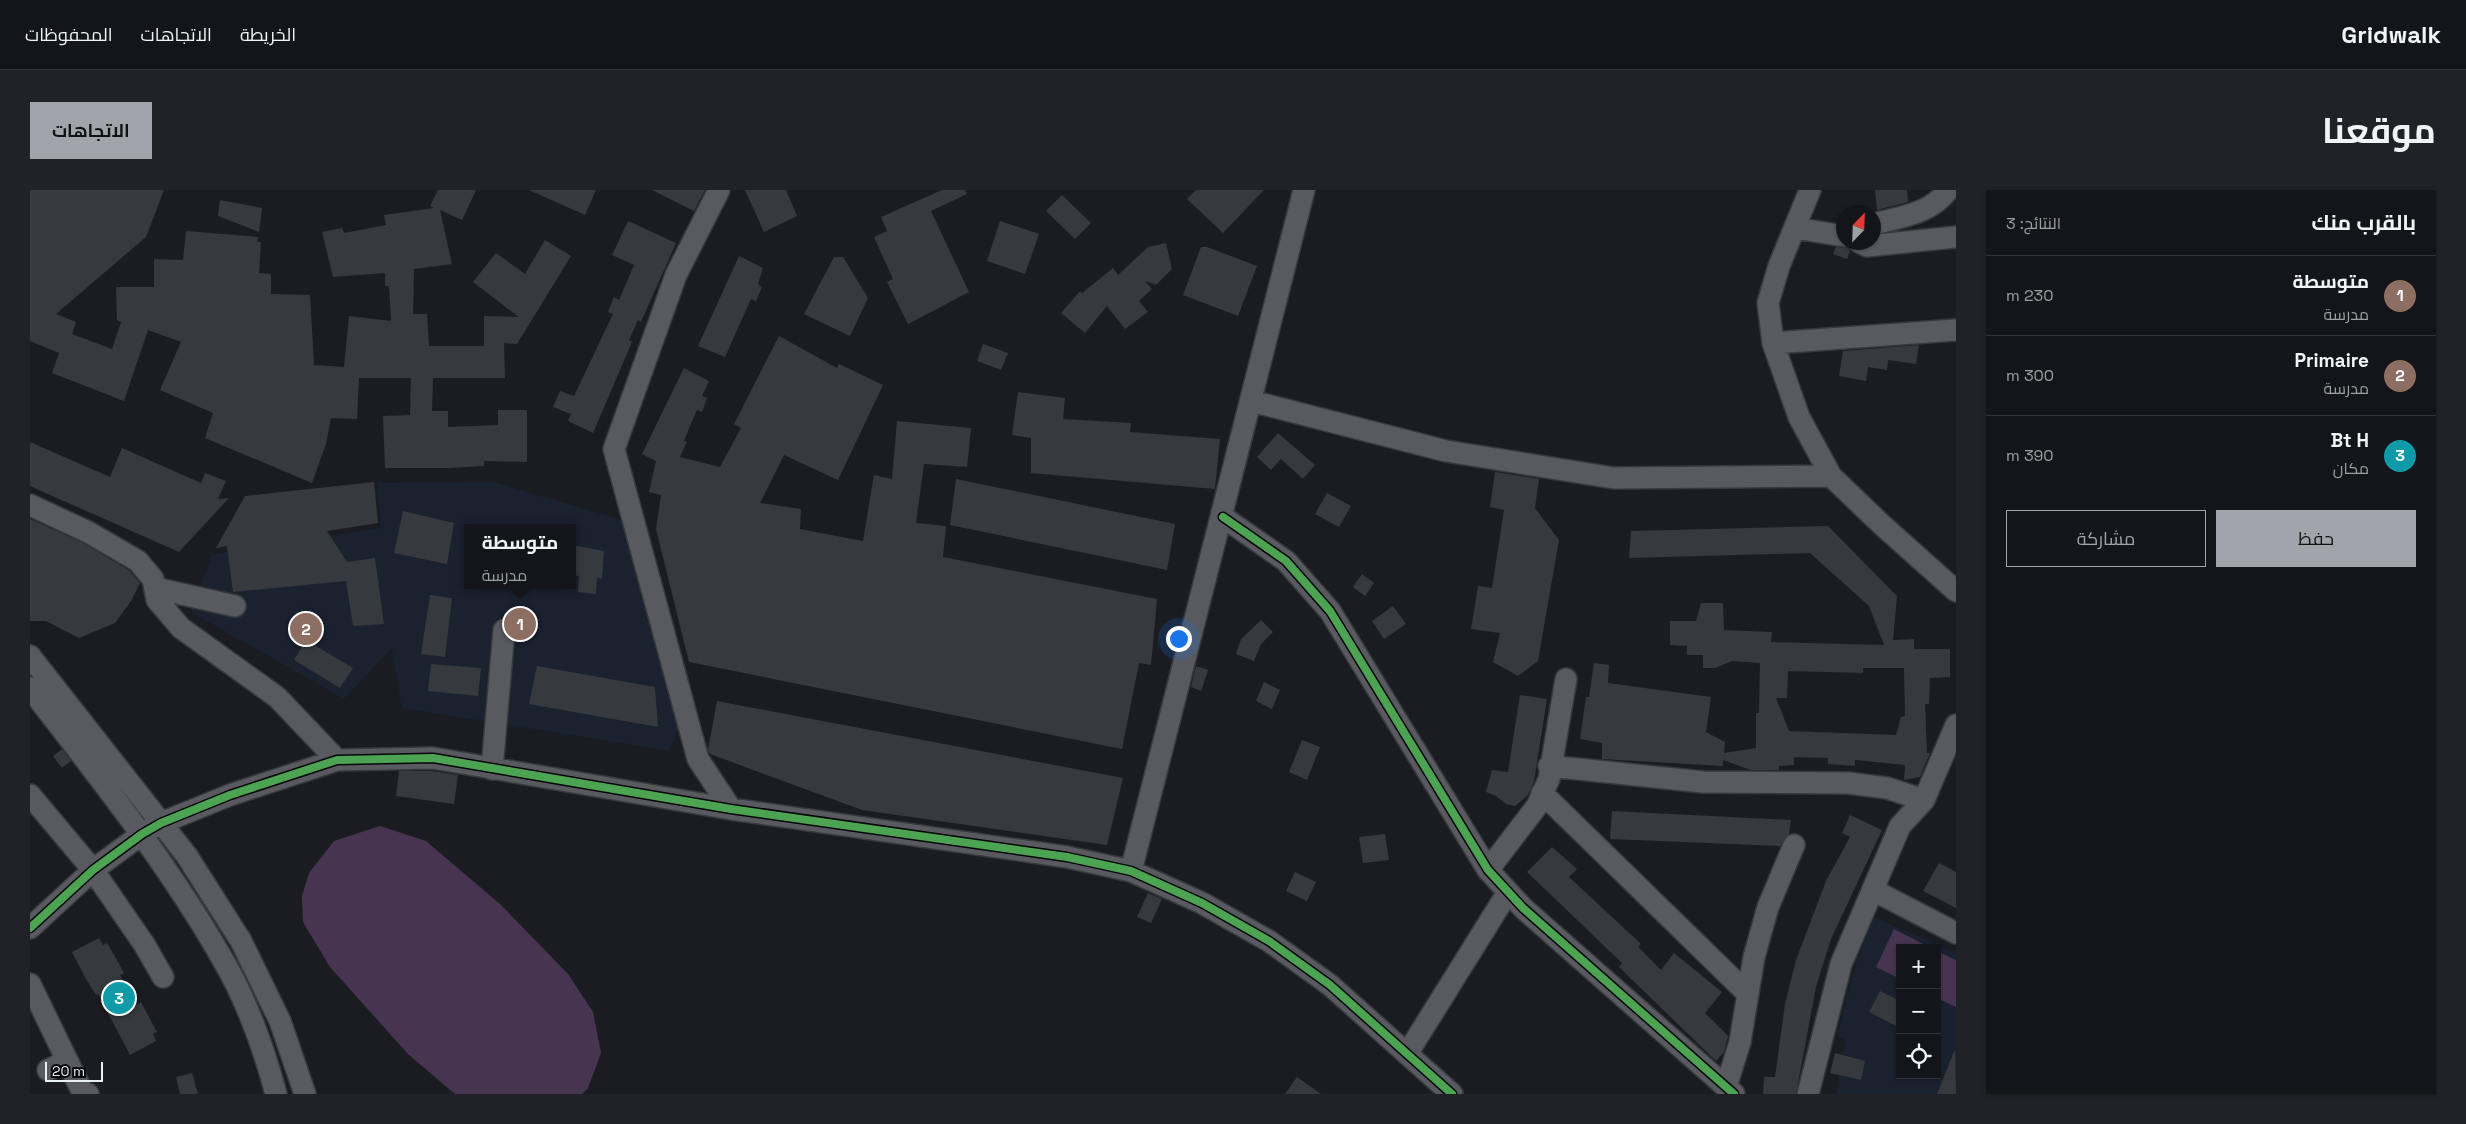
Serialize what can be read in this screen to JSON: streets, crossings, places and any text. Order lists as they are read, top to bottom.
{
  "scale_bar": "20 m",
  "north": "top right",
  "page": {
    "header": "Gridwalk",
    "nav": ["الخريطة", "الاتجاهات", "المحفوظات"],
    "title": "موقعنا",
    "buttons": [
      "الاتجاهات",
      ["حفظ", "مشاركة"]
    ],
    "heading": ["بالقرب منك", "النتائج: 3"],
    "list": [
      {
        "mark": "1",
        "name": "متوسطة",
        "note": "مدرسة",
        "value": "230 m"
      },
      {
        "mark": "2",
        "name": "Primaire",
        "note": "مدرسة",
        "value": "300 m"
      },
      {
        "mark": "3",
        "name": "Bt H",
        "note": "مكان",
        "value": "390 m"
      }
    ],
    "popup": ["متوسطة", "مدرسة"],
    "pins": ["1", "2", "3"],
    "map_buttons": ["+", "−"],
    "scale": "20 m"
  }
}
